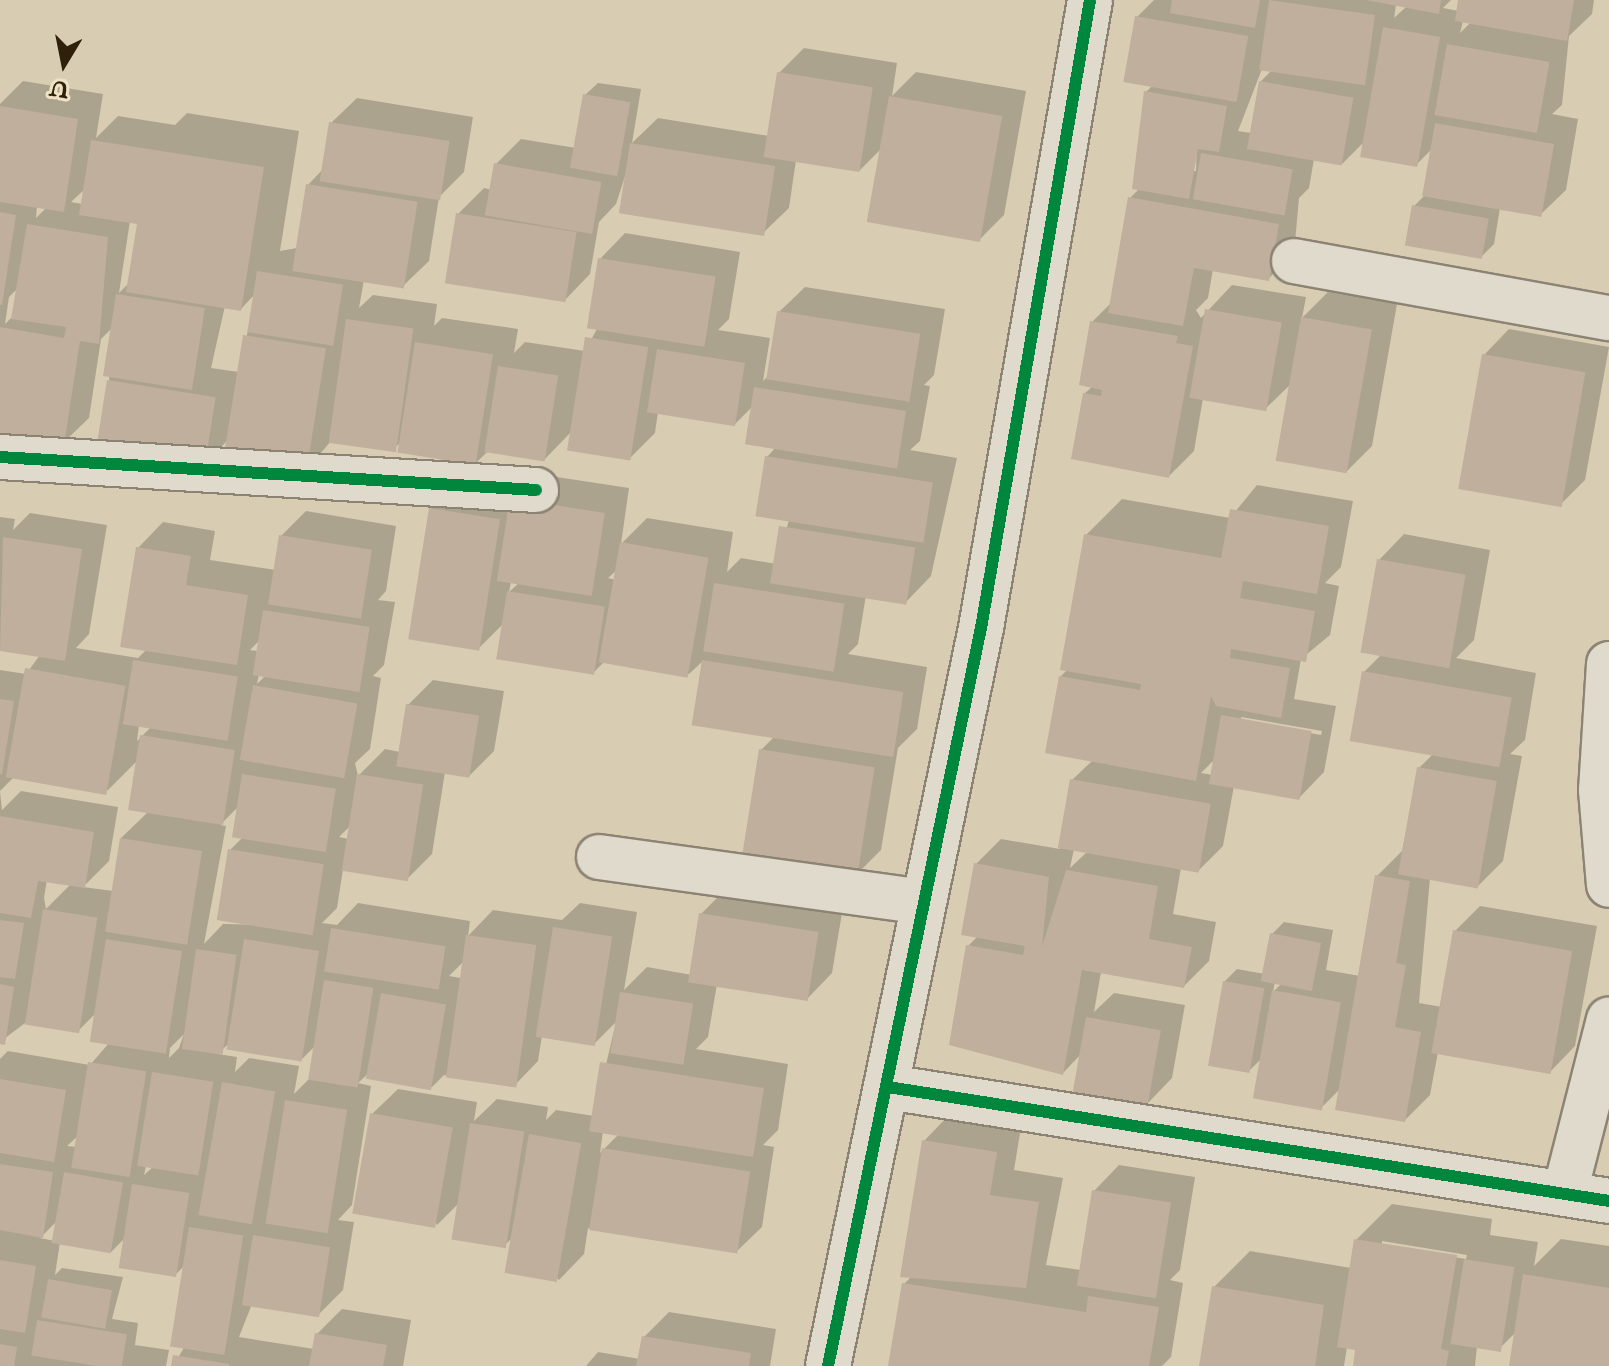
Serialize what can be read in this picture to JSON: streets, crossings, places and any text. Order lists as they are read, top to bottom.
{
  "north": "bottom"
}
